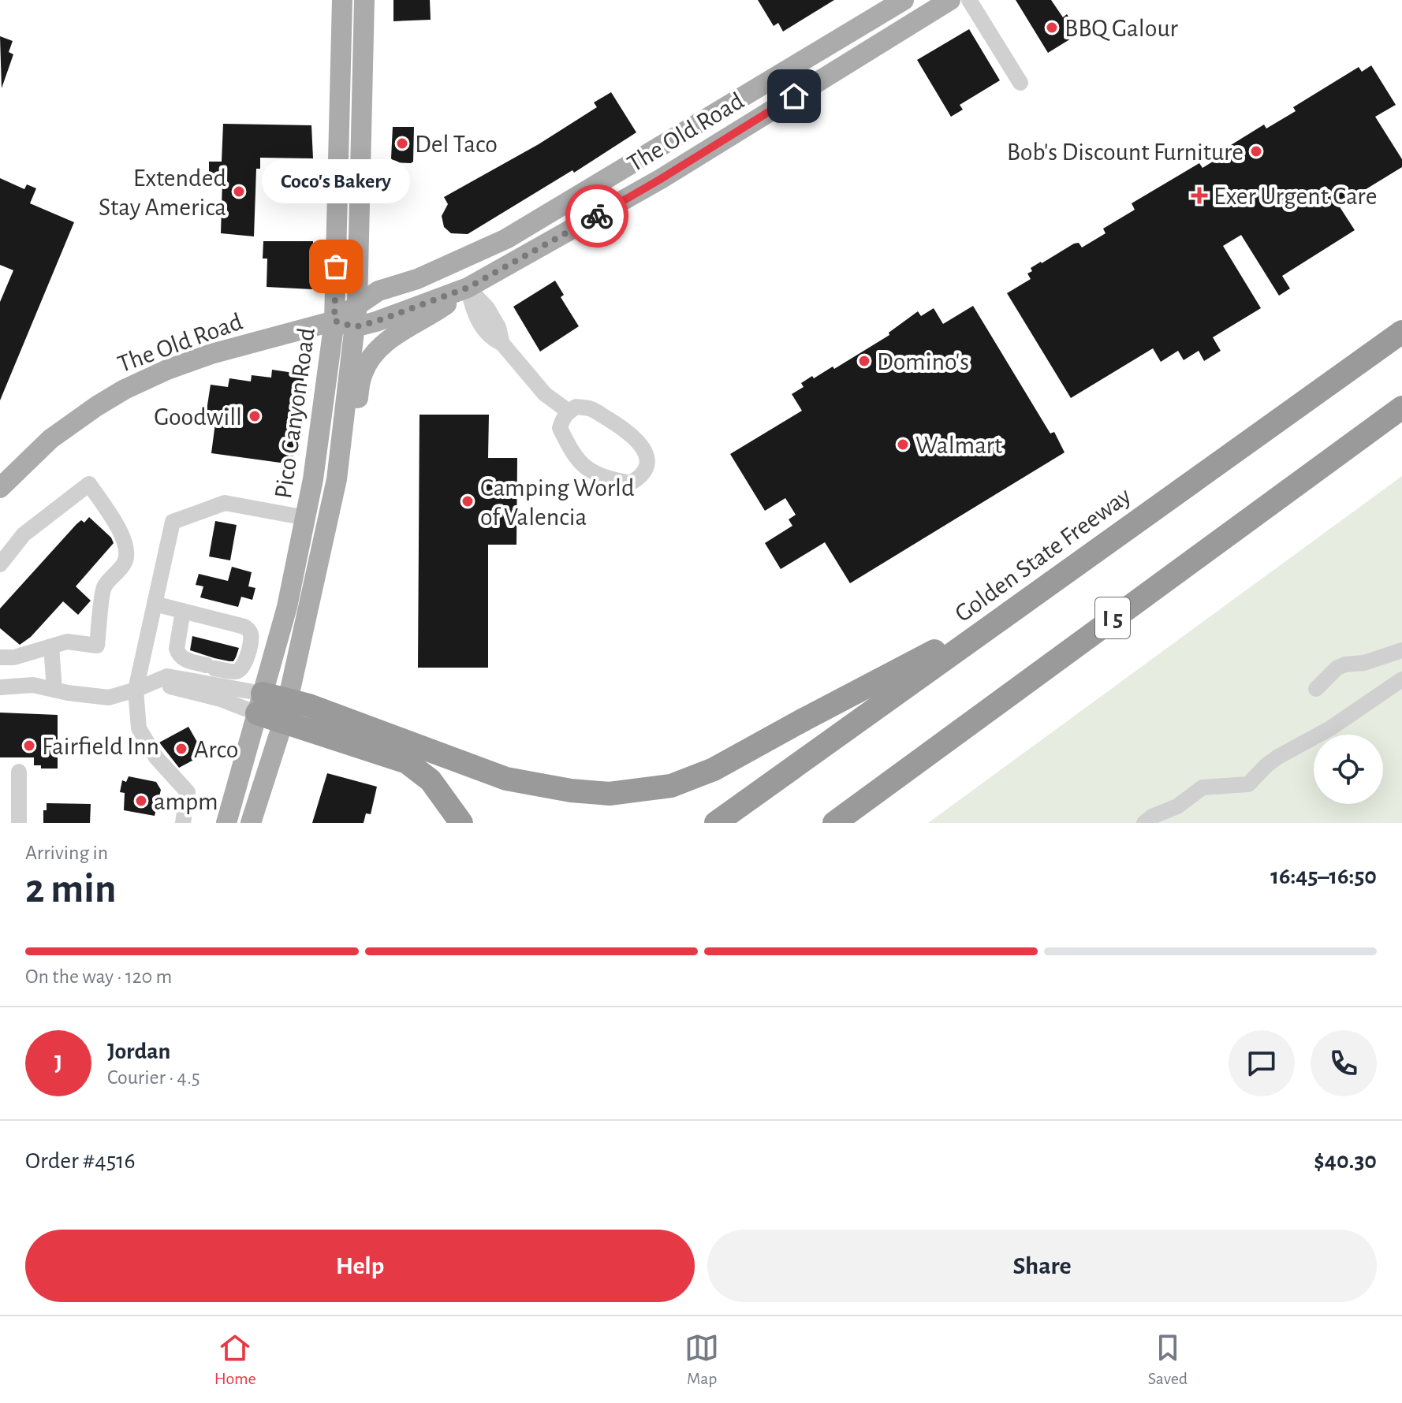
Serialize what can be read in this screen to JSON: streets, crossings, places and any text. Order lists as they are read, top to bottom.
{
  "streets": {
    "highway": ["Golden State Freeway", "I 5"],
    "main road": ["The Old Road", "Pico Canyon Road"]
  },
  "crossings": [
    ["The Old Road", "Pico Canyon Road"]
  ],
  "places": {
    "other": [
      "BBQ Galour",
      "Del Taco",
      "Bob's Discount Furniture",
      "Extended Stay America",
      "Coco's Bakery",
      "Domino's",
      "Goodwill",
      "Walmart",
      "Camping World of Valencia",
      "Fairfield Inn",
      "Arco",
      "ampm"
    ],
    "health": ["Exer Urgent Care"]
  },
  "page": {
    "bubble": "Coco's Bakery",
    "heading": ["2 min", "Arriving in", "16:45–16:50"],
    "panel": [
      "Jordan",
      "Courier · 4.5",
      "Order #4516",
      "$40.30"
    ],
    "bar": "On the way · 120 m",
    "round": "J",
    "buttons": ["Help", "Share"],
    "tabs": ["Home", "Map", "Saved"]
  }
}
